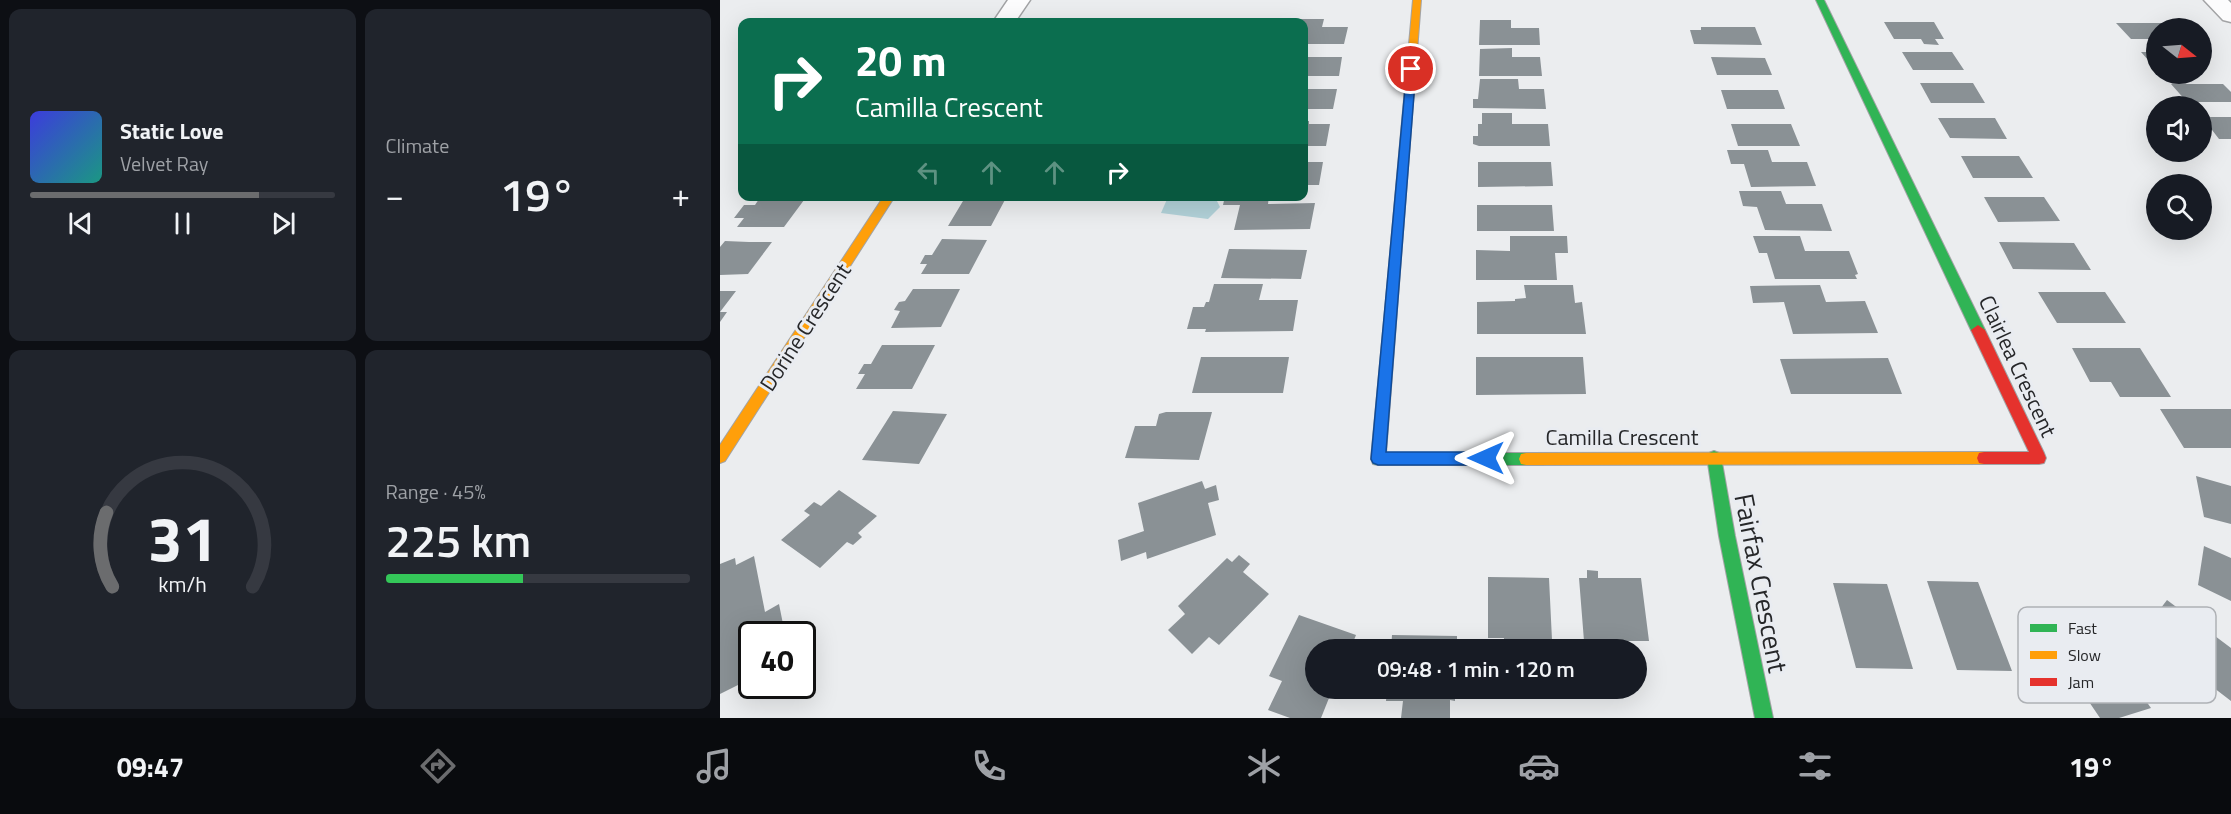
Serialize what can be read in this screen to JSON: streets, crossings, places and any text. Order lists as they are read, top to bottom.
{
  "streets": {
    "street": [
      "Dorine Crescent",
      "Clairlea Crescent",
      "Camilla Crescent",
      "Fairfax Crescent"
    ]
  },
  "crossings": [
    ["Clairlea Crescent", "Camilla Crescent"],
    ["Clairlea Crescent", "Fairfax Crescent"],
    ["Camilla Crescent", "Fairfax Crescent"]
  ],
  "legend": ["Fast", "Slow", "Jam"],
  "north": "right",
  "page": {
    "tile": [
      "Climate",
      ["Range · 45%", "225 km"]
    ],
    "turn": ["20 m", "Camilla Crescent"],
    "song": ["Static Love", "Velvet Ray"],
    "heat": ["−", "19°", "+"],
    "limit": "40",
    "trip": "09:48 · 1 min · 120 m",
    "tabs": ["09:47", "19°"],
    "gauge": ["31", "km/h"]
  }
}
